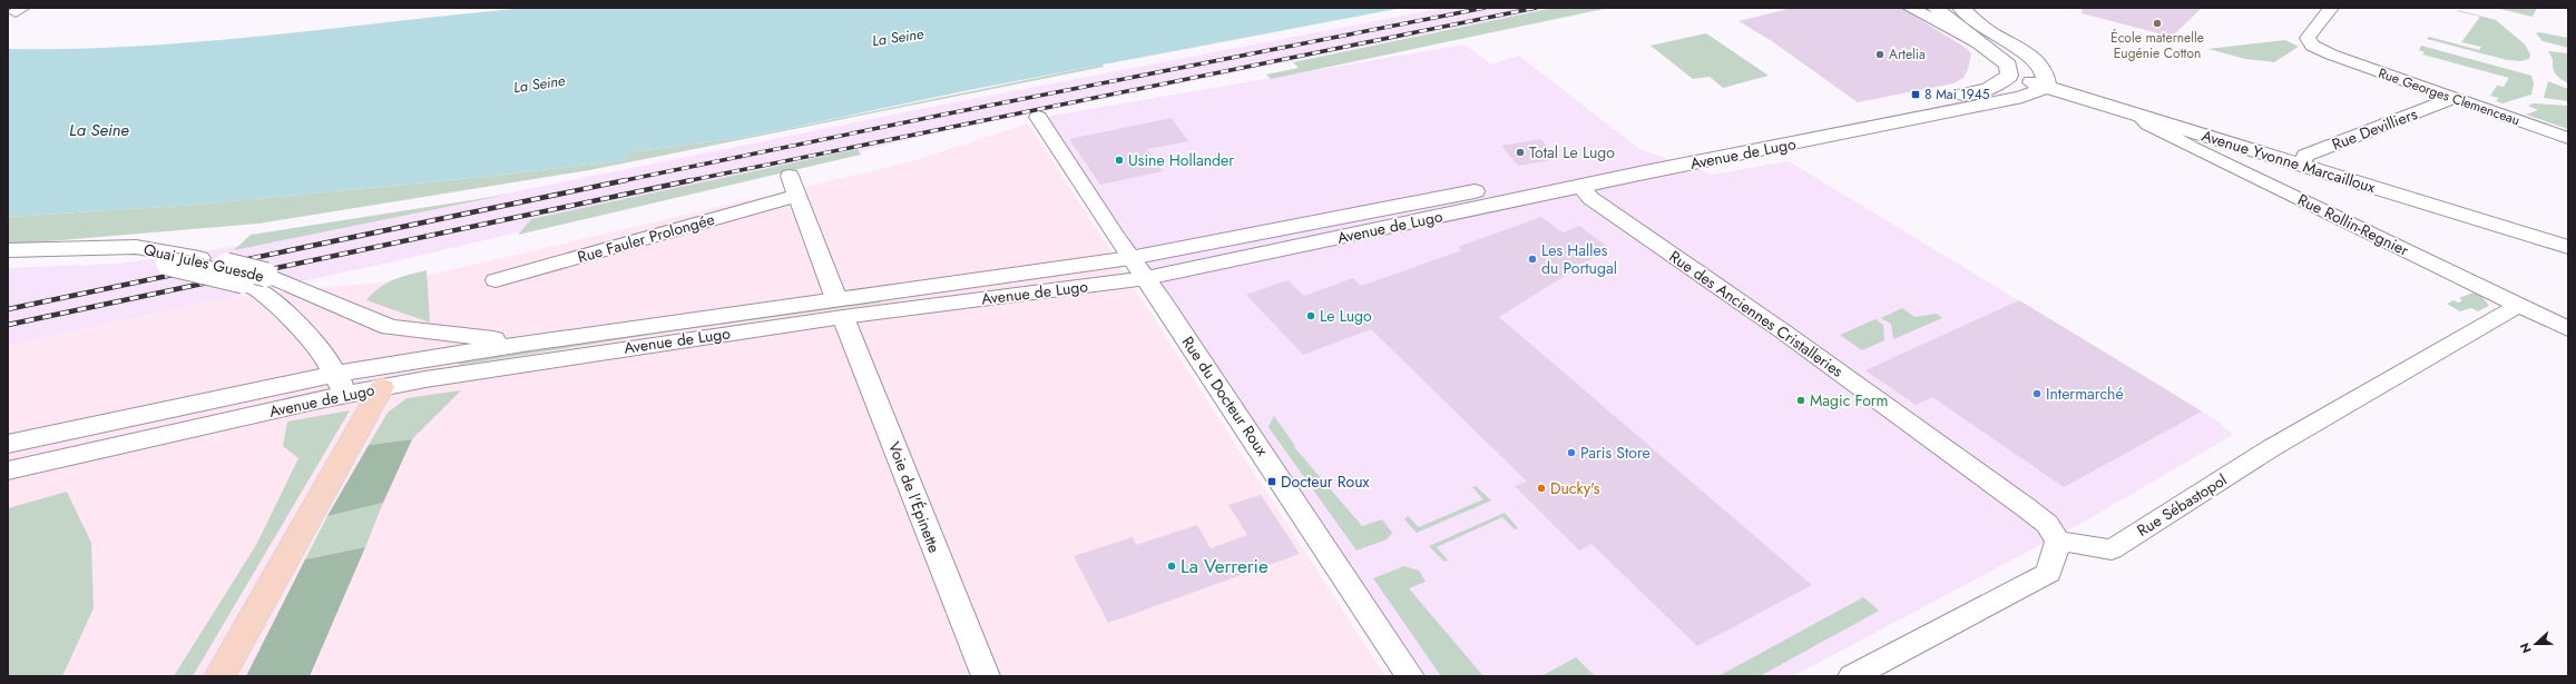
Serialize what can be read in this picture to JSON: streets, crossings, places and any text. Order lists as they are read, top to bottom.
{
  "streets": {
    "main road": ["Avenue de Lugo", "Avenue Yvonne Marcailloux", "Quai Jules Guesde"],
    "street": [
      "Rue Georges Clemenceau",
      "Rue Devilliers",
      "Rue Rollin-Regnier",
      "Rue Fauler Prolongée",
      "Rue des Anciennes Cristalleries",
      "Rue du Docteur Roux",
      "Voie de l'Épinette",
      "Rue Sébastopol"
    ]
  },
  "crossings": [
    ["Rue Georges Clemenceau", "Rue Devilliers"],
    ["Rue Devilliers", "Avenue Yvonne Marcailloux"],
    ["Avenue de Lugo", "Avenue Yvonne Marcailloux"],
    ["Avenue de Lugo", "Quai Jules Guesde"],
    ["Avenue de Lugo", "Rue des Anciennes Cristalleries"],
    ["Avenue de Lugo", "Rue du Docteur Roux"],
    ["Avenue de Lugo", "Voie de l'Épinette"],
    ["Avenue Yvonne Marcailloux", "Rue Rollin-Regnier"],
    ["Rue Rollin-Regnier", "Rue Sébastopol"],
    ["Rue Fauler Prolongée", "Voie de l'Épinette"],
    ["Rue des Anciennes Cristalleries", "Rue Sébastopol"]
  ],
  "water": ["La Seine"],
  "places": {
    "other": [
      "École maternelle Eugénie Cotton",
      "Artelia",
      "Total Le Lugo",
      "Usine Hollander",
      "Les Halles du Portugal",
      "Le Lugo",
      "Intermarché",
      "Magic Form",
      "Paris Store",
      "Ducky's",
      "La Verrerie"
    ],
    "transit": ["8 Mai 1945", "Docteur Roux"]
  },
  "north": "left"
}
